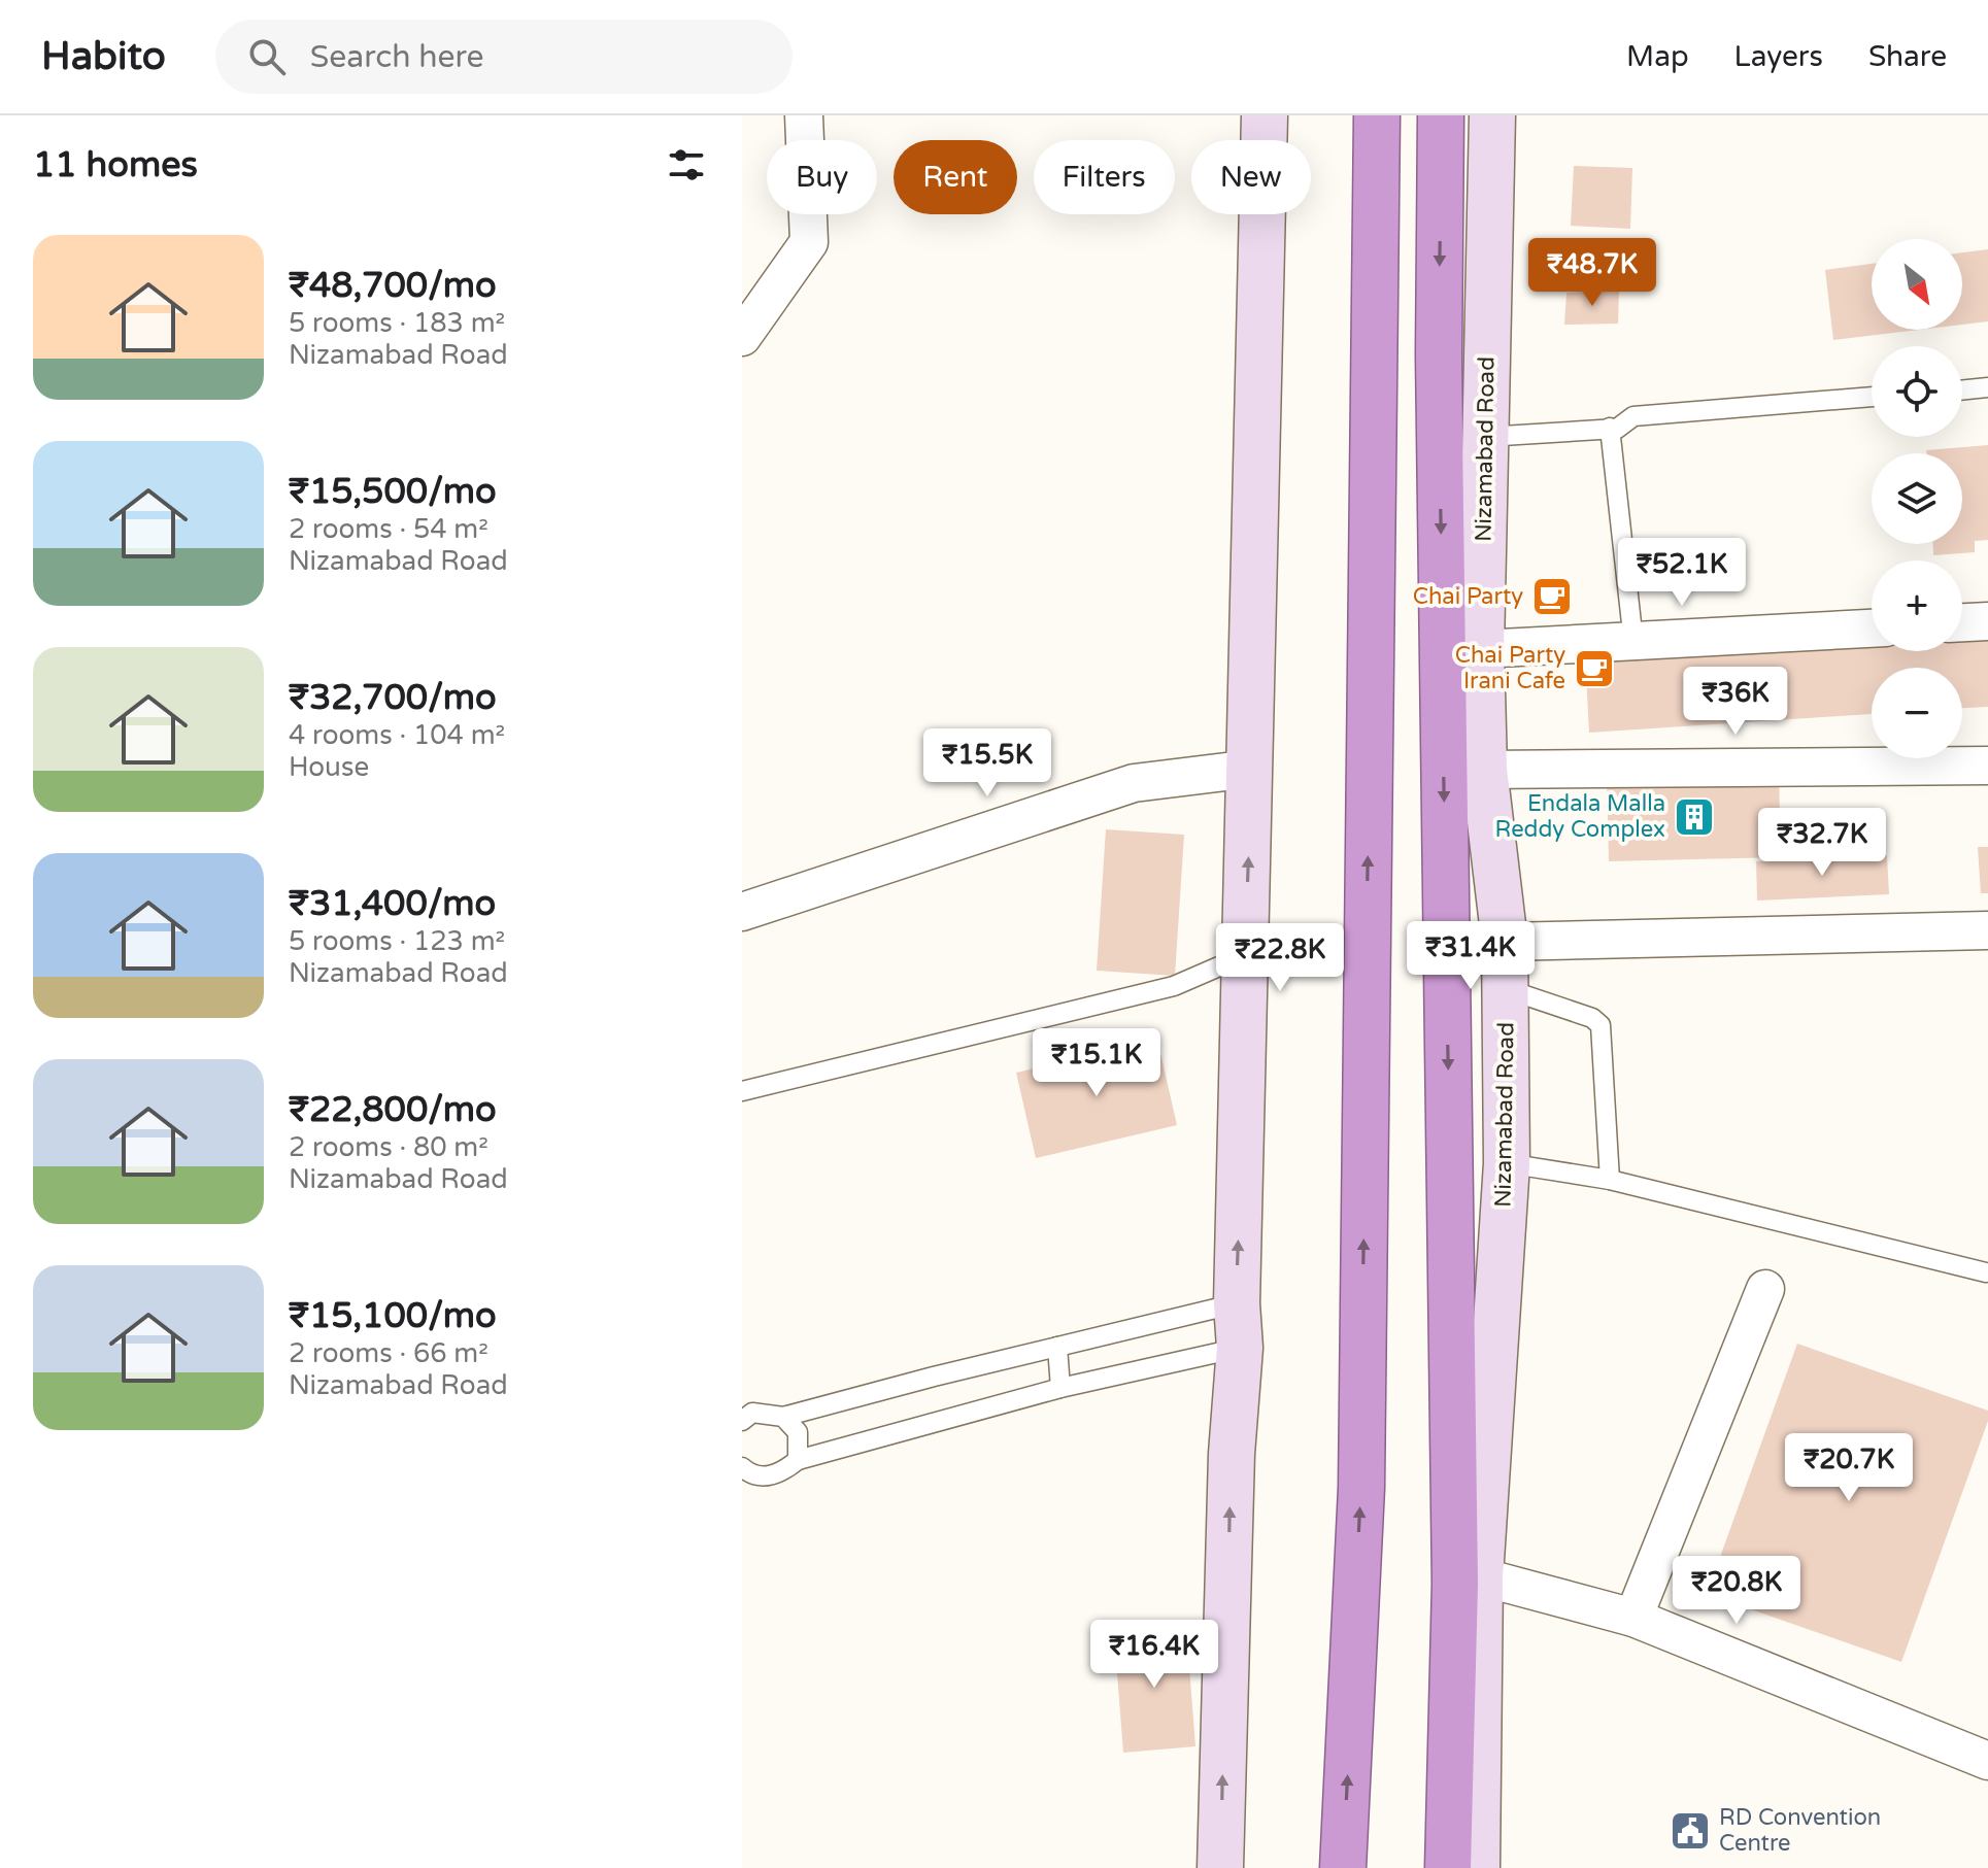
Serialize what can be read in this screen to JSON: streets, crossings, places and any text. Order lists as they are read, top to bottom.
{
  "streets": {
    "highway": ["Nizamabad Road"]
  },
  "places": {
    "cafe": ["Chai Party", "Chai Party Irani Cafe"],
    "building": ["Endala Malla Reddy Complex"],
    "public building": ["RD Convention Centre"]
  },
  "north": "bottom right",
  "page": {
    "header": "Habito",
    "search": "Search here",
    "nav": ["Map", "Layers", "Share"],
    "heading": "11 homes",
    "chip": [
      "Buy",
      "Rent",
      "Filters",
      "New"
    ],
    "list": [
      {
        "name": "₹48,700/mo",
        "note": "5 rooms · 183 m² · Nizamabad Road"
      },
      {
        "name": "₹15,500/mo",
        "note": "2 rooms · 54 m² · Nizamabad Road"
      },
      {
        "name": "₹32,700/mo",
        "note": "4 rooms · 104 m² · House"
      },
      {
        "name": "₹31,400/mo",
        "note": "5 rooms · 123 m² · Nizamabad Road"
      },
      {
        "name": "₹22,800/mo",
        "note": "2 rooms · 80 m² · Nizamabad Road"
      },
      {
        "name": "₹15,100/mo",
        "note": "2 rooms · 66 m² · Nizamabad Road"
      }
    ],
    "price": [
      "₹48.7K",
      "₹52.1K",
      "₹36K",
      "₹15.5K",
      "₹32.7K",
      "₹31.4K",
      "₹22.8K",
      "₹15.1K",
      "₹20.7K",
      "₹20.8K",
      "₹16.4K"
    ],
    "map_buttons": ["+", "−"]
  }
}
